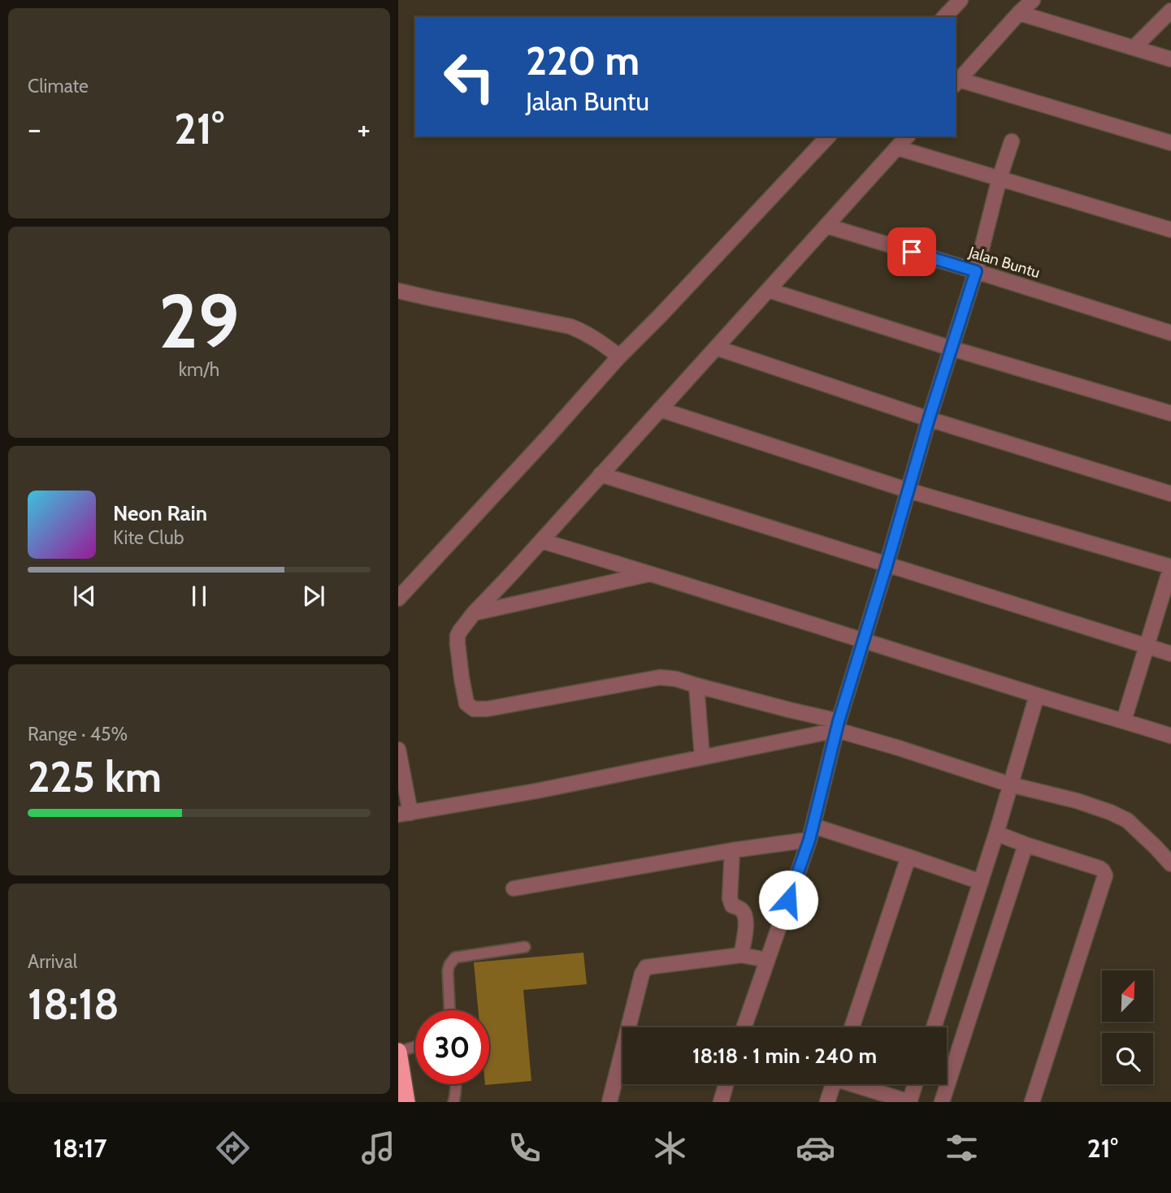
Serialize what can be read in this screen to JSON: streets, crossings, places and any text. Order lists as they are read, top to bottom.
{
  "streets": {
    "street": ["Jalan Buntu"]
  },
  "north": "top right",
  "page": {
    "tile": [
      "Climate",
      ["29", "km/h"],
      ["Range · 45%", "225 km"],
      ["Arrival", "18:18"]
    ],
    "turn": ["220 m", "Jalan Buntu"],
    "heat": ["−", "21°", "+"],
    "song": ["Neon Rain", "Kite Club"],
    "limit": "30",
    "trip": "18:18 · 1 min · 240 m",
    "tabs": ["18:17", "21°"]
  }
}
